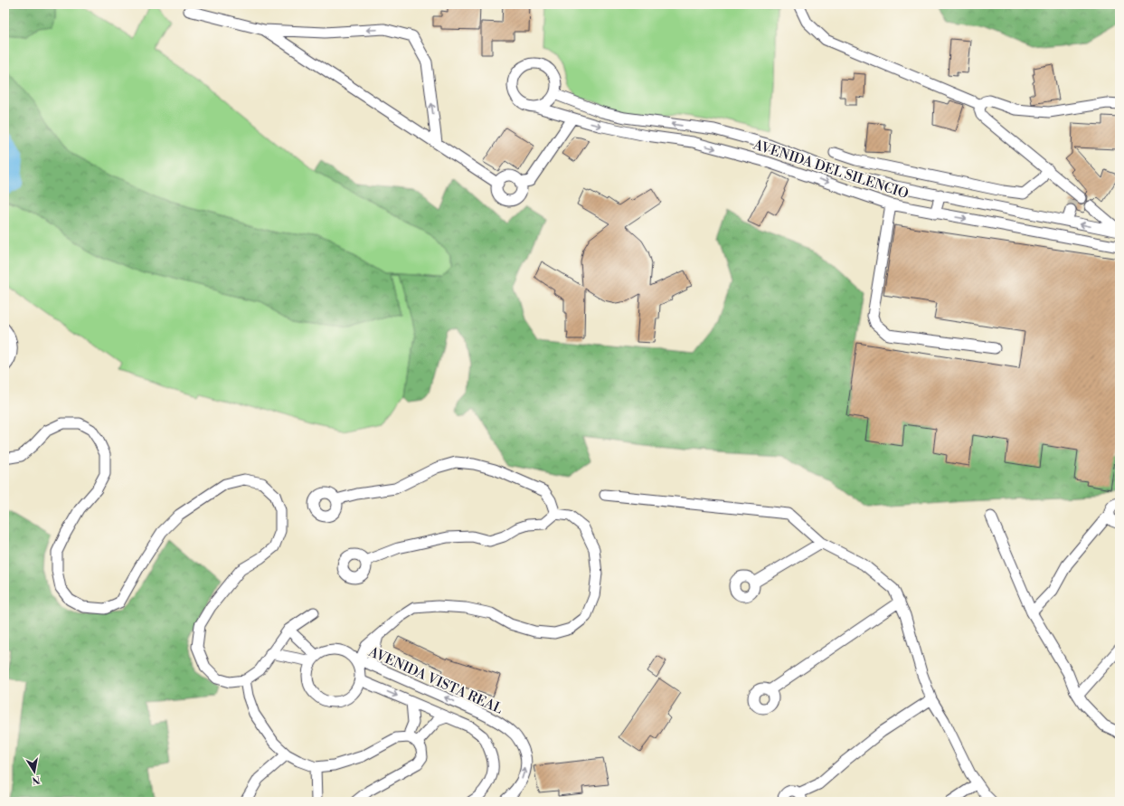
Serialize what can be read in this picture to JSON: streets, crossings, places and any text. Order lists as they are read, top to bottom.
{
  "streets": {
    "street": ["AVENIDA DEL SILENCIO", "AVENIDA VISTA REAL"]
  },
  "north": "bottom"
}
